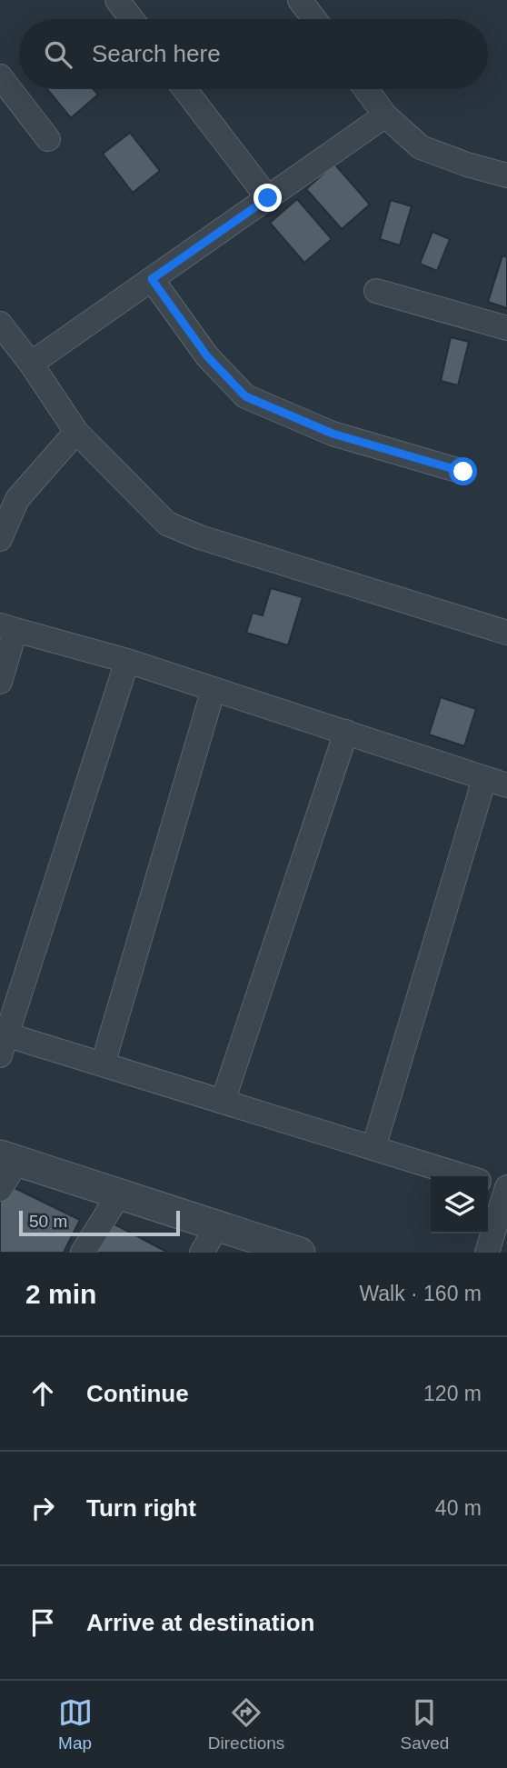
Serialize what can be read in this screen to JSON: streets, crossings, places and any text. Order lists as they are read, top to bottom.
{
  "scale_bar": "50 m",
  "page": {
    "search": "Search here",
    "scale": "50 m",
    "heading": ["2 min", "Walk · 160 m"],
    "list": [
      ["Continue", "120 m"],
      ["Turn right", "40 m"],
      "Arrive at destination"
    ],
    "nav": ["Map", "Directions", "Saved"]
  }
}
